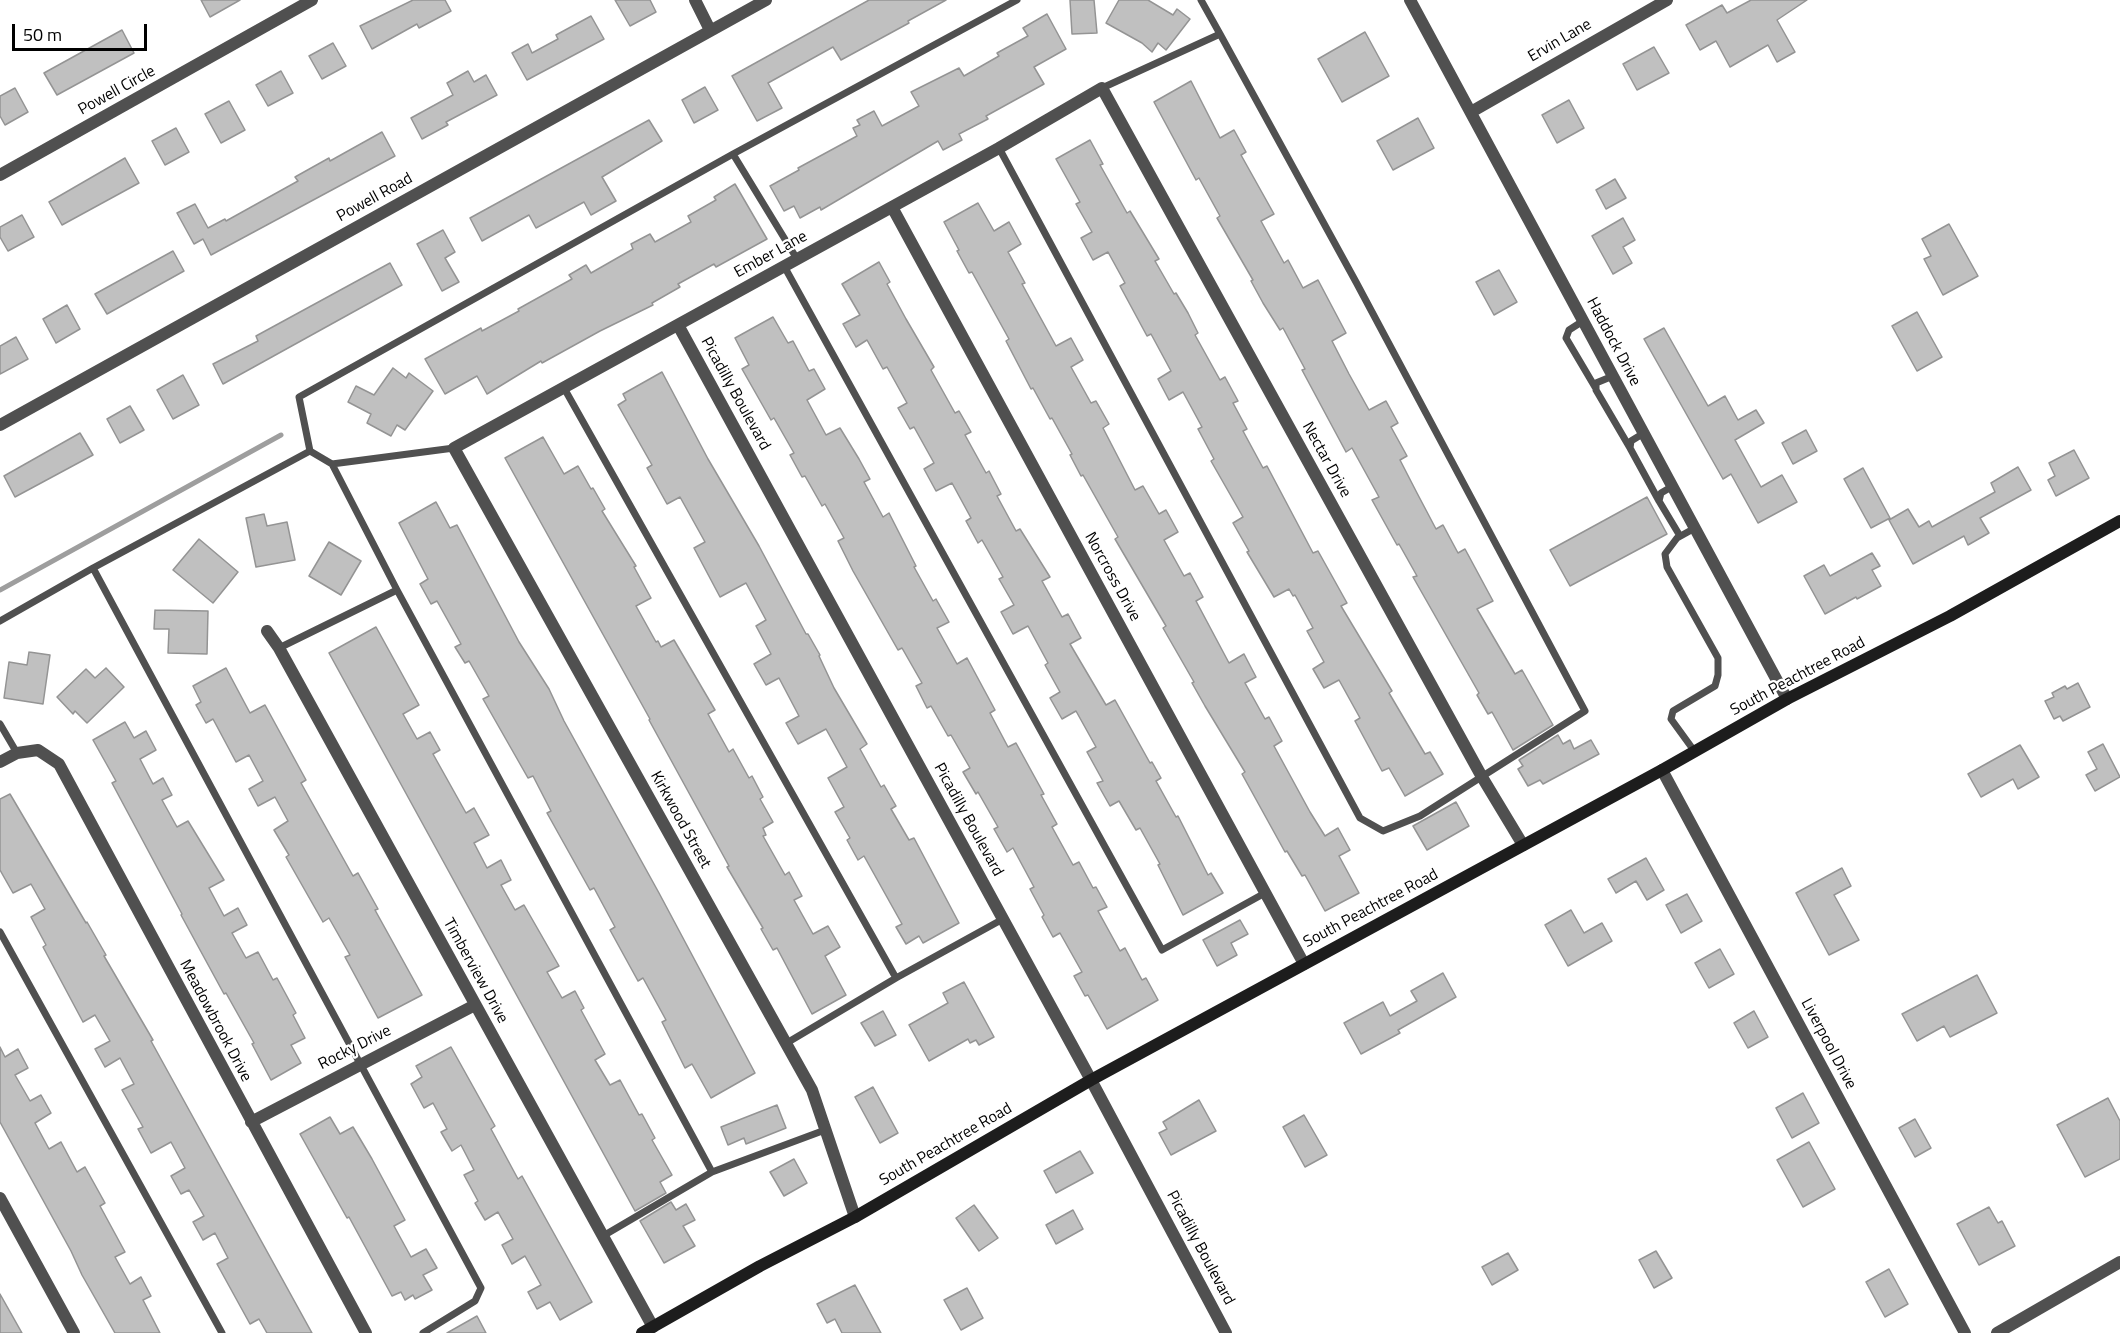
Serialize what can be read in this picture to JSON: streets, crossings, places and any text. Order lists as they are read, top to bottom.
{
  "streets": {
    "main road": ["South Peachtree Road"],
    "street": [
      "Ervin Lane",
      "Powell Circle",
      "Powell Road",
      "Ember Lane",
      "Haddock Drive",
      "Picadilly Boulevard",
      "Nectar Drive",
      "Norcross Drive",
      "Kirkwood Street",
      "Timberview Drive",
      "Meadowbrook Drive",
      "Liverpool Drive",
      "Rocky Drive"
    ]
  },
  "crossings": [
    ["Ervin Lane", "Haddock Drive"],
    ["Ember Lane", "Picadilly Boulevard"],
    ["Ember Lane", "Nectar Drive"],
    ["Ember Lane", "Norcross Drive"],
    ["Ember Lane", "Kirkwood Street"],
    ["Haddock Drive", "South Peachtree Road"],
    ["Picadilly Boulevard", "South Peachtree Road"],
    ["Nectar Drive", "South Peachtree Road"],
    ["Norcross Drive", "South Peachtree Road"],
    ["South Peachtree Road", "Kirkwood Street"],
    ["South Peachtree Road", "Timberview Drive"],
    ["South Peachtree Road", "Liverpool Drive"],
    ["Timberview Drive", "Rocky Drive"],
    ["Meadowbrook Drive", "Rocky Drive"]
  ],
  "scale_bar": "50 m"
}
